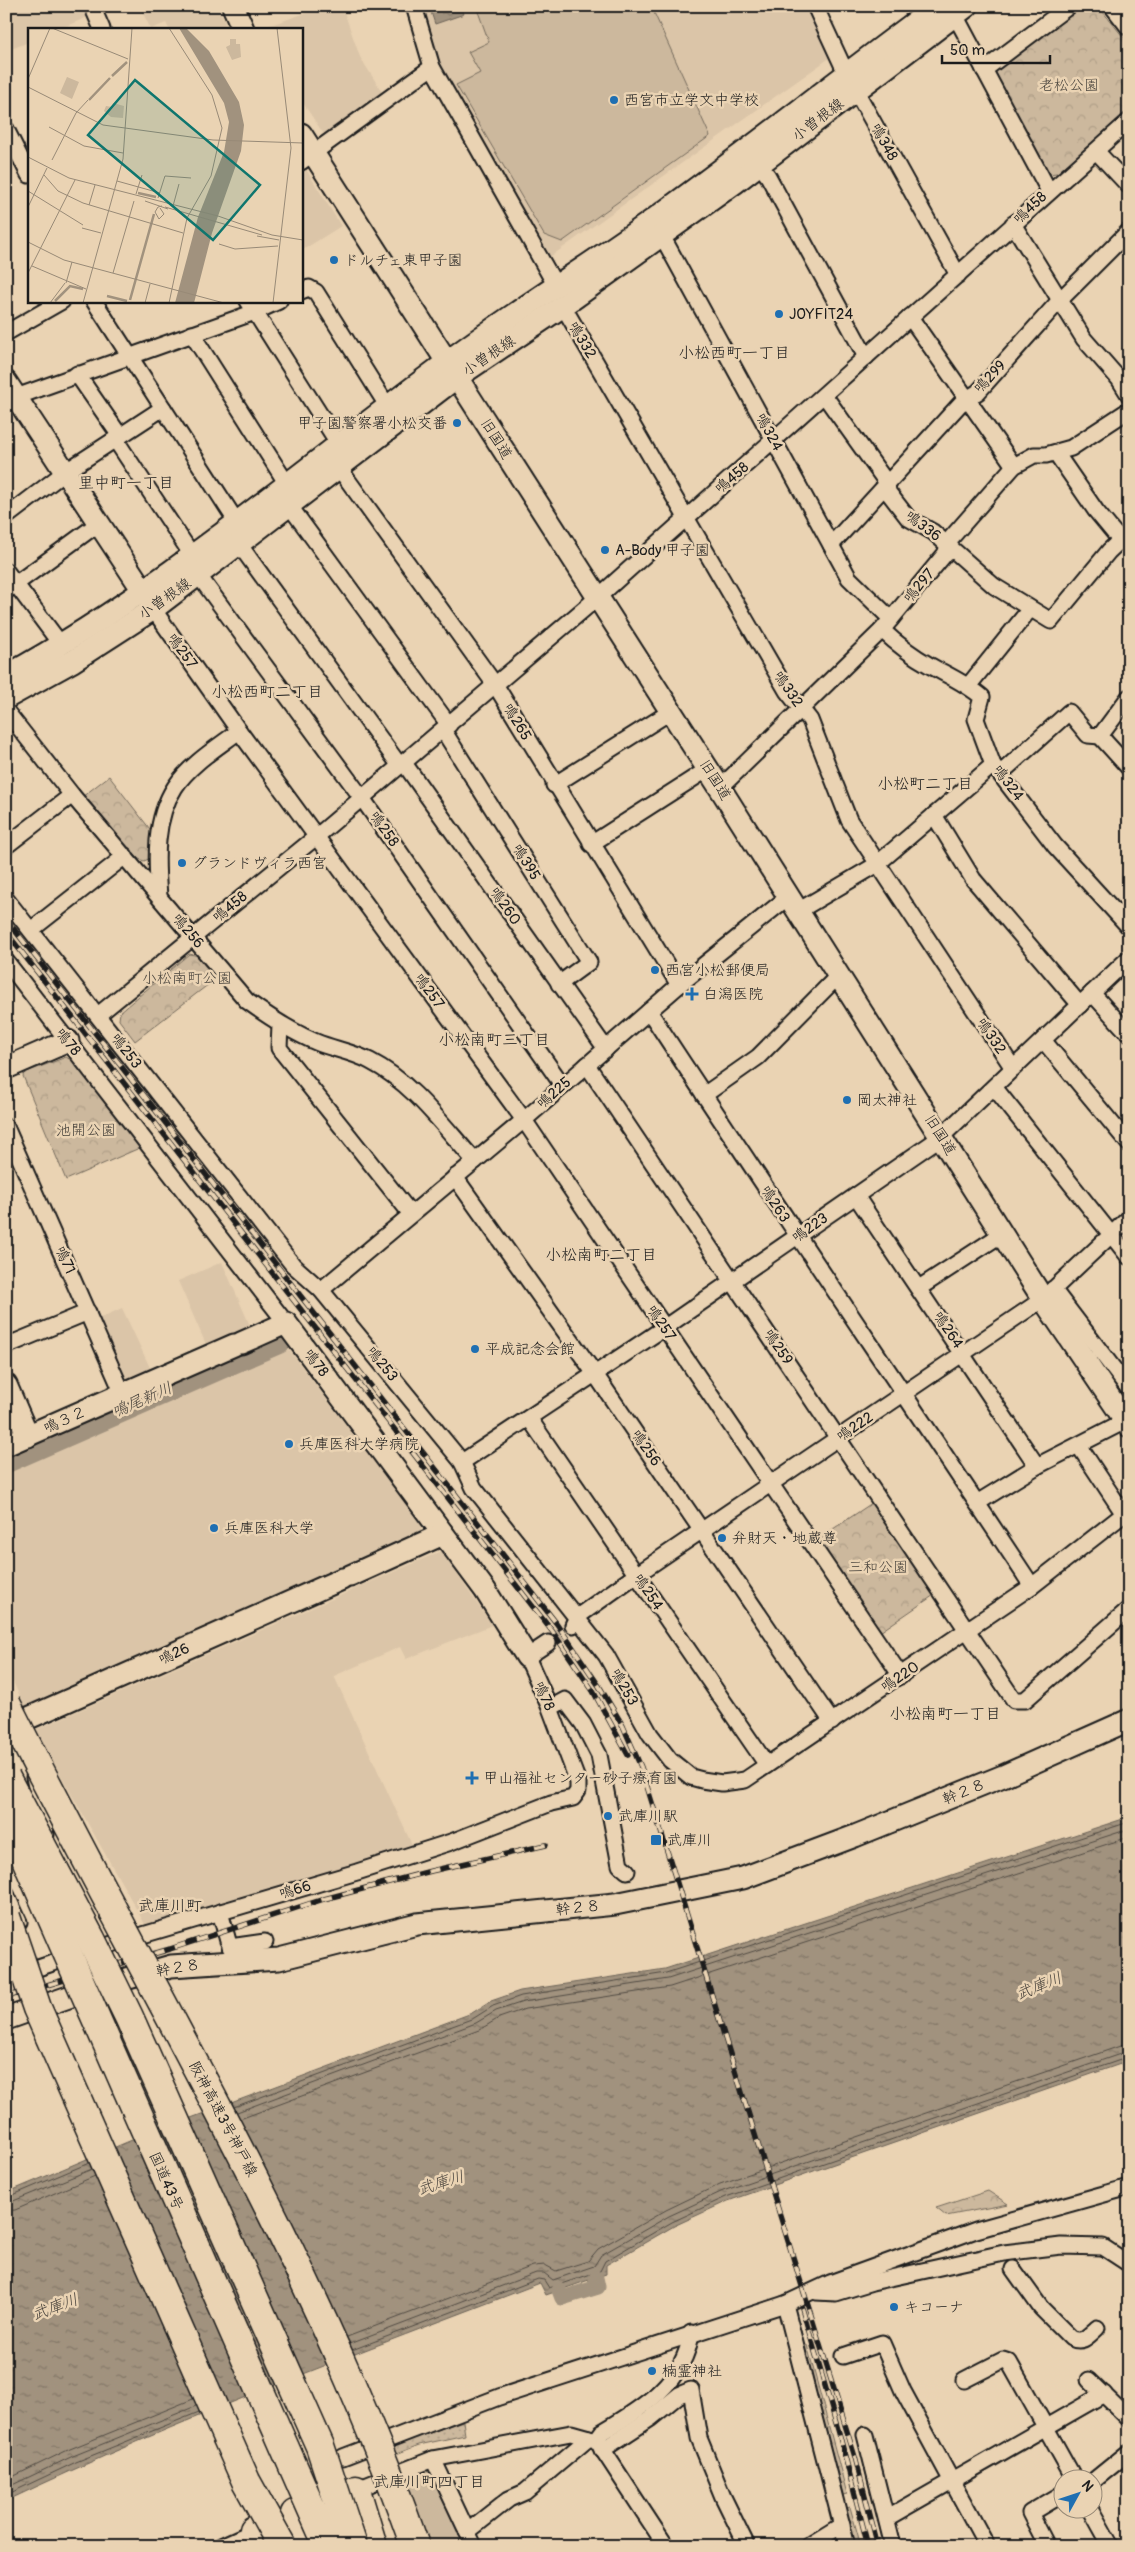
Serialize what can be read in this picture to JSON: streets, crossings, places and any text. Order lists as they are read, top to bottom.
{
  "streets": {
    "highway": ["阪神高速3号神戸線", "国道43号"],
    "street": [
      "小曽根線",
      "鳴348",
      "鳴458",
      "鳴332",
      "鳴299",
      "鳴324",
      "旧国道",
      "鳴336",
      "鳴297",
      "鳴257",
      "鳴265",
      "鳴258",
      "鳴395",
      "鳴260",
      "鳴256",
      "鳴78",
      "鳴253",
      "鳴225",
      "鳴263",
      "鳴223",
      "鳴71",
      "鳴264",
      "鳴259",
      "鳴３２",
      "鳴222",
      "鳴254",
      "鳴26",
      "鳴220",
      "幹２８",
      "鳴66"
    ]
  },
  "crossings": [
    ["小曽根線", "鳴348"],
    ["小曽根線", "鳴332"],
    ["小曽根線", "鳴324"],
    ["小曽根線", "旧国道"],
    ["小曽根線", "鳴257"],
    ["小曽根線", "鳴265"],
    ["小曽根線", "鳴258"],
    ["小曽根線", "鳴260"],
    ["鳴348", "鳴458"],
    ["鳴458", "鳴332"],
    ["鳴458", "鳴324"],
    ["鳴458", "旧国道"],
    ["鳴458", "鳴336"],
    ["鳴458", "鳴257"],
    ["鳴458", "鳴265"],
    ["鳴458", "鳴258"],
    ["鳴458", "鳴395"],
    ["鳴458", "鳴260"],
    ["鳴458", "鳴256"],
    ["鳴458", "鳴253"],
    ["鳴332", "鳴297"],
    ["鳴332", "鳴225"],
    ["鳴332", "鳴223"],
    ["鳴299", "鳴324"],
    ["鳴299", "鳴336"],
    ["鳴324", "鳴297"],
    ["鳴324", "鳴225"],
    ["旧国道", "鳴297"],
    ["旧国道", "鳴225"],
    ["旧国道", "鳴223"],
    ["旧国道", "鳴222"],
    ["鳴336", "鳴297"],
    ["鳴257", "鳴225"],
    ["鳴257", "鳴223"],
    ["鳴257", "鳴222"],
    ["鳴257", "鳴220"],
    ["鳴265", "鳴225"],
    ["鳴258", "鳴225"],
    ["鳴395", "鳴260"],
    ["鳴260", "鳴225"],
    ["鳴256", "鳴225"],
    ["鳴256", "鳴223"],
    ["鳴256", "鳴222"],
    ["鳴256", "鳴220"],
    ["鳴78", "鳴３２"],
    ["鳴78", "鳴26"],
    ["鳴78", "鳴66"],
    ["鳴253", "鳴225"],
    ["鳴253", "鳴223"],
    ["鳴253", "鳴222"],
    ["鳴253", "鳴254"],
    ["鳴253", "鳴220"],
    ["鳴225", "鳴263"],
    ["鳴225", "鳴259"],
    ["鳴263", "鳴223"],
    ["鳴263", "鳴222"],
    ["鳴263", "鳴220"],
    ["鳴223", "鳴264"],
    ["鳴223", "鳴259"],
    ["鳴223", "鳴254"],
    ["鳴71", "鳴３２"],
    ["鳴264", "鳴222"],
    ["鳴259", "鳴222"],
    ["鳴259", "鳴220"],
    ["鳴222", "鳴254"],
    ["鳴254", "鳴220"],
    ["鳴26", "阪神高速3号神戸線"]
  ],
  "districts": [
    "小松西町一丁目",
    "里中町一丁目",
    "小松西町二丁目",
    "小松町二丁目",
    "小松南町三丁目",
    "小松南町二丁目",
    "小松南町一丁目",
    "武庫川町",
    "武庫川町四丁目"
  ],
  "water": ["鳴尾新川", "武庫川"],
  "parks": [
    "老松公園",
    "小松南町公園",
    "池開公園",
    "三和公園"
  ],
  "places": {
    "other": [
      "西宮市立学文中学校",
      "ドルチェ東甲子園",
      "JOYFIT24",
      "甲子園警察署小松交番",
      "A-Body 甲子園",
      "グランドヴィラ西宮",
      "西宮小松郵便局",
      "岡太神社",
      "平成記念会館",
      "兵庫医科大学病院",
      "兵庫医科大学",
      "弁財天・地蔵尊",
      "武庫川駅",
      "キコーナ",
      "楠霊神社"
    ],
    "health": ["白潟医院", "甲山福祉センター砂子療育園"],
    "transit": ["武庫川"]
  },
  "scale_bar": "50 m",
  "north": "top right"
}
